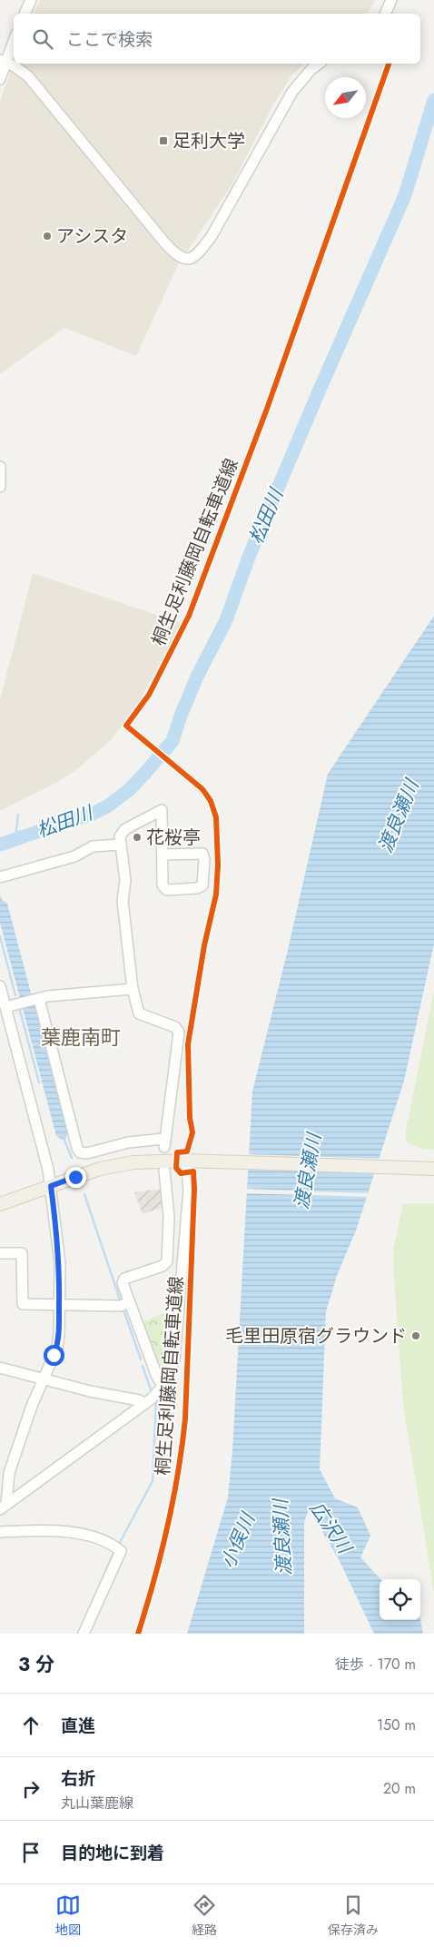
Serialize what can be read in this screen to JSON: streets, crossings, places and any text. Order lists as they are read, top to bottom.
{
  "streets": {
    "cycle path": ["桐生足利藤岡自転車道線"]
  },
  "districts": ["葉鹿南町"],
  "water": [
    "松田川",
    "渡良瀬川",
    "広沢川",
    "小俣川"
  ],
  "places": {
    "transit": ["足利大学"],
    "other": ["アシスタ", "花桜亭", "毛里田原宿グラウンド"]
  },
  "north": "bottom left",
  "page": {
    "search": "ここで検索",
    "heading": ["3 分", "徒歩 · 170 m"],
    "list": [
      ["直進", "150 m"],
      ["右折", "丸山葉鹿線", "20 m"],
      "目的地に到着"
    ],
    "nav": ["地図", "経路", "保存済み"]
  }
}
